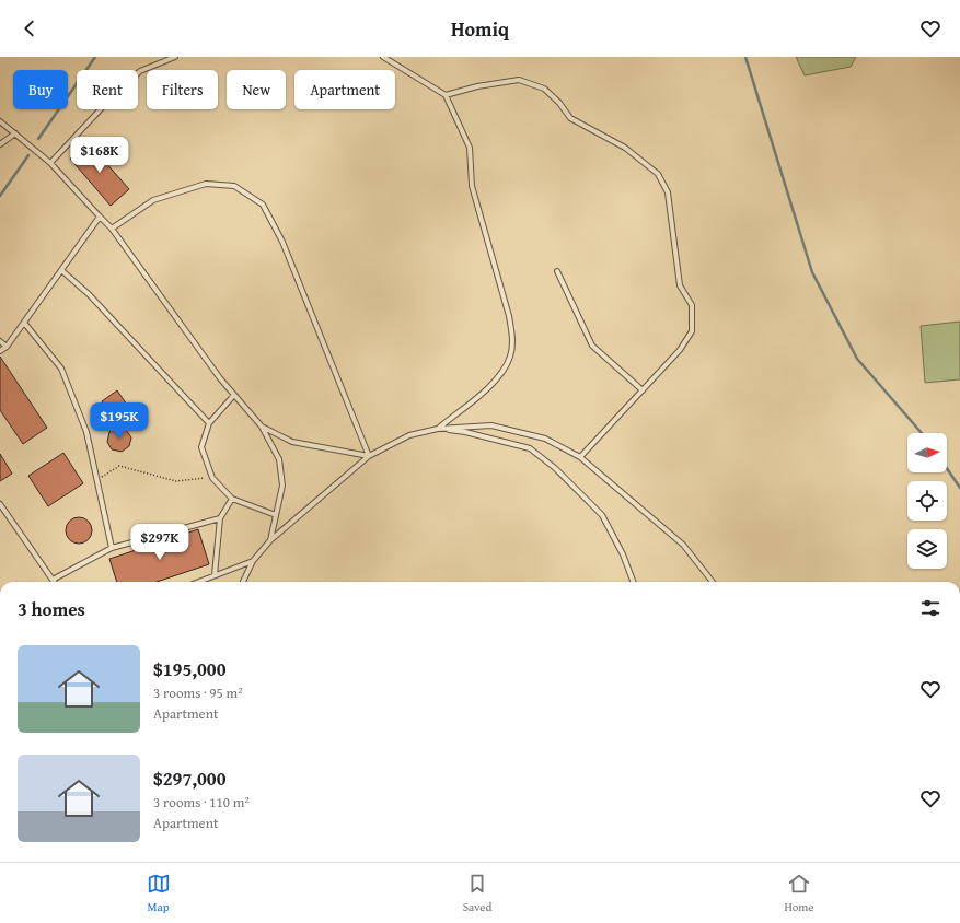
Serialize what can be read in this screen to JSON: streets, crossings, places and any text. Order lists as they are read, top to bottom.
{
  "north": "right",
  "page": {
    "header": "Homiq",
    "chip": [
      "Buy",
      "Rent",
      "Filters",
      "New",
      "Apartment"
    ],
    "price": ["$168K", "$195K", "$297K"],
    "heading": "3 homes",
    "list": [
      {
        "name": "$195,000",
        "note": "3 rooms · 95 m² · Apartment"
      },
      {
        "name": "$297,000",
        "note": "3 rooms · 110 m² · Apartment"
      }
    ],
    "tabs": ["Map", "Saved", "Home"]
  }
}
